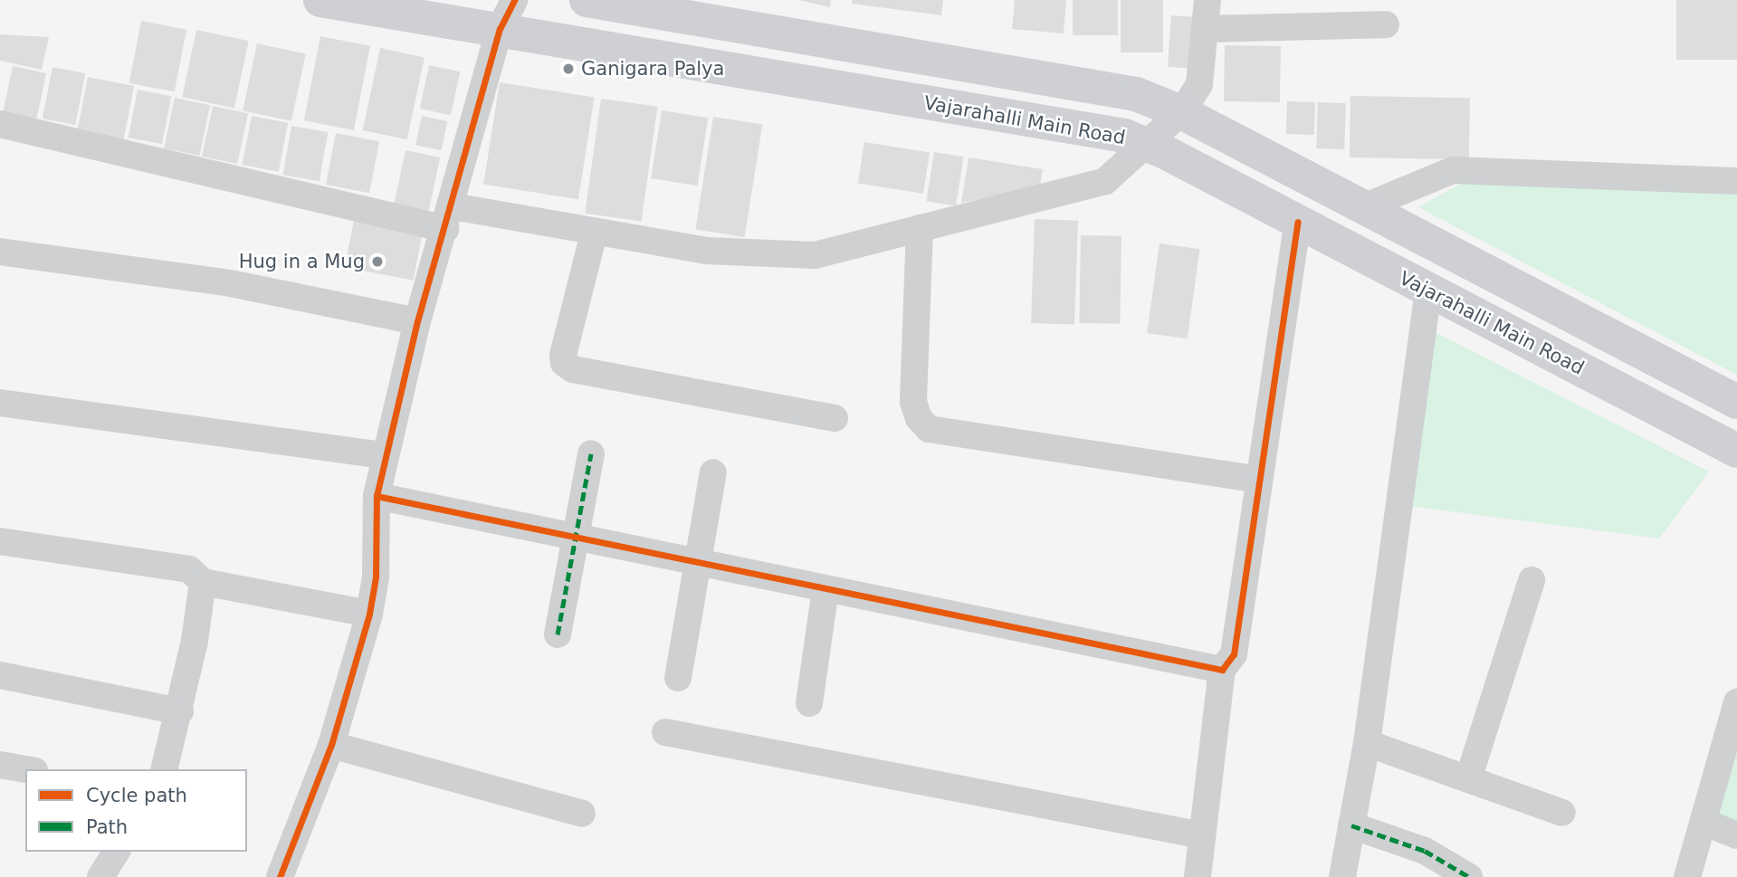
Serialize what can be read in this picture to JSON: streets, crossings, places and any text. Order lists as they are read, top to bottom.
{
  "streets": {
    "main road": ["Vajarahalli Main Road"]
  },
  "places": ["Ganigara Palya", "Hug in a Mug"],
  "legend": ["Cycle path", "Path"]
}
